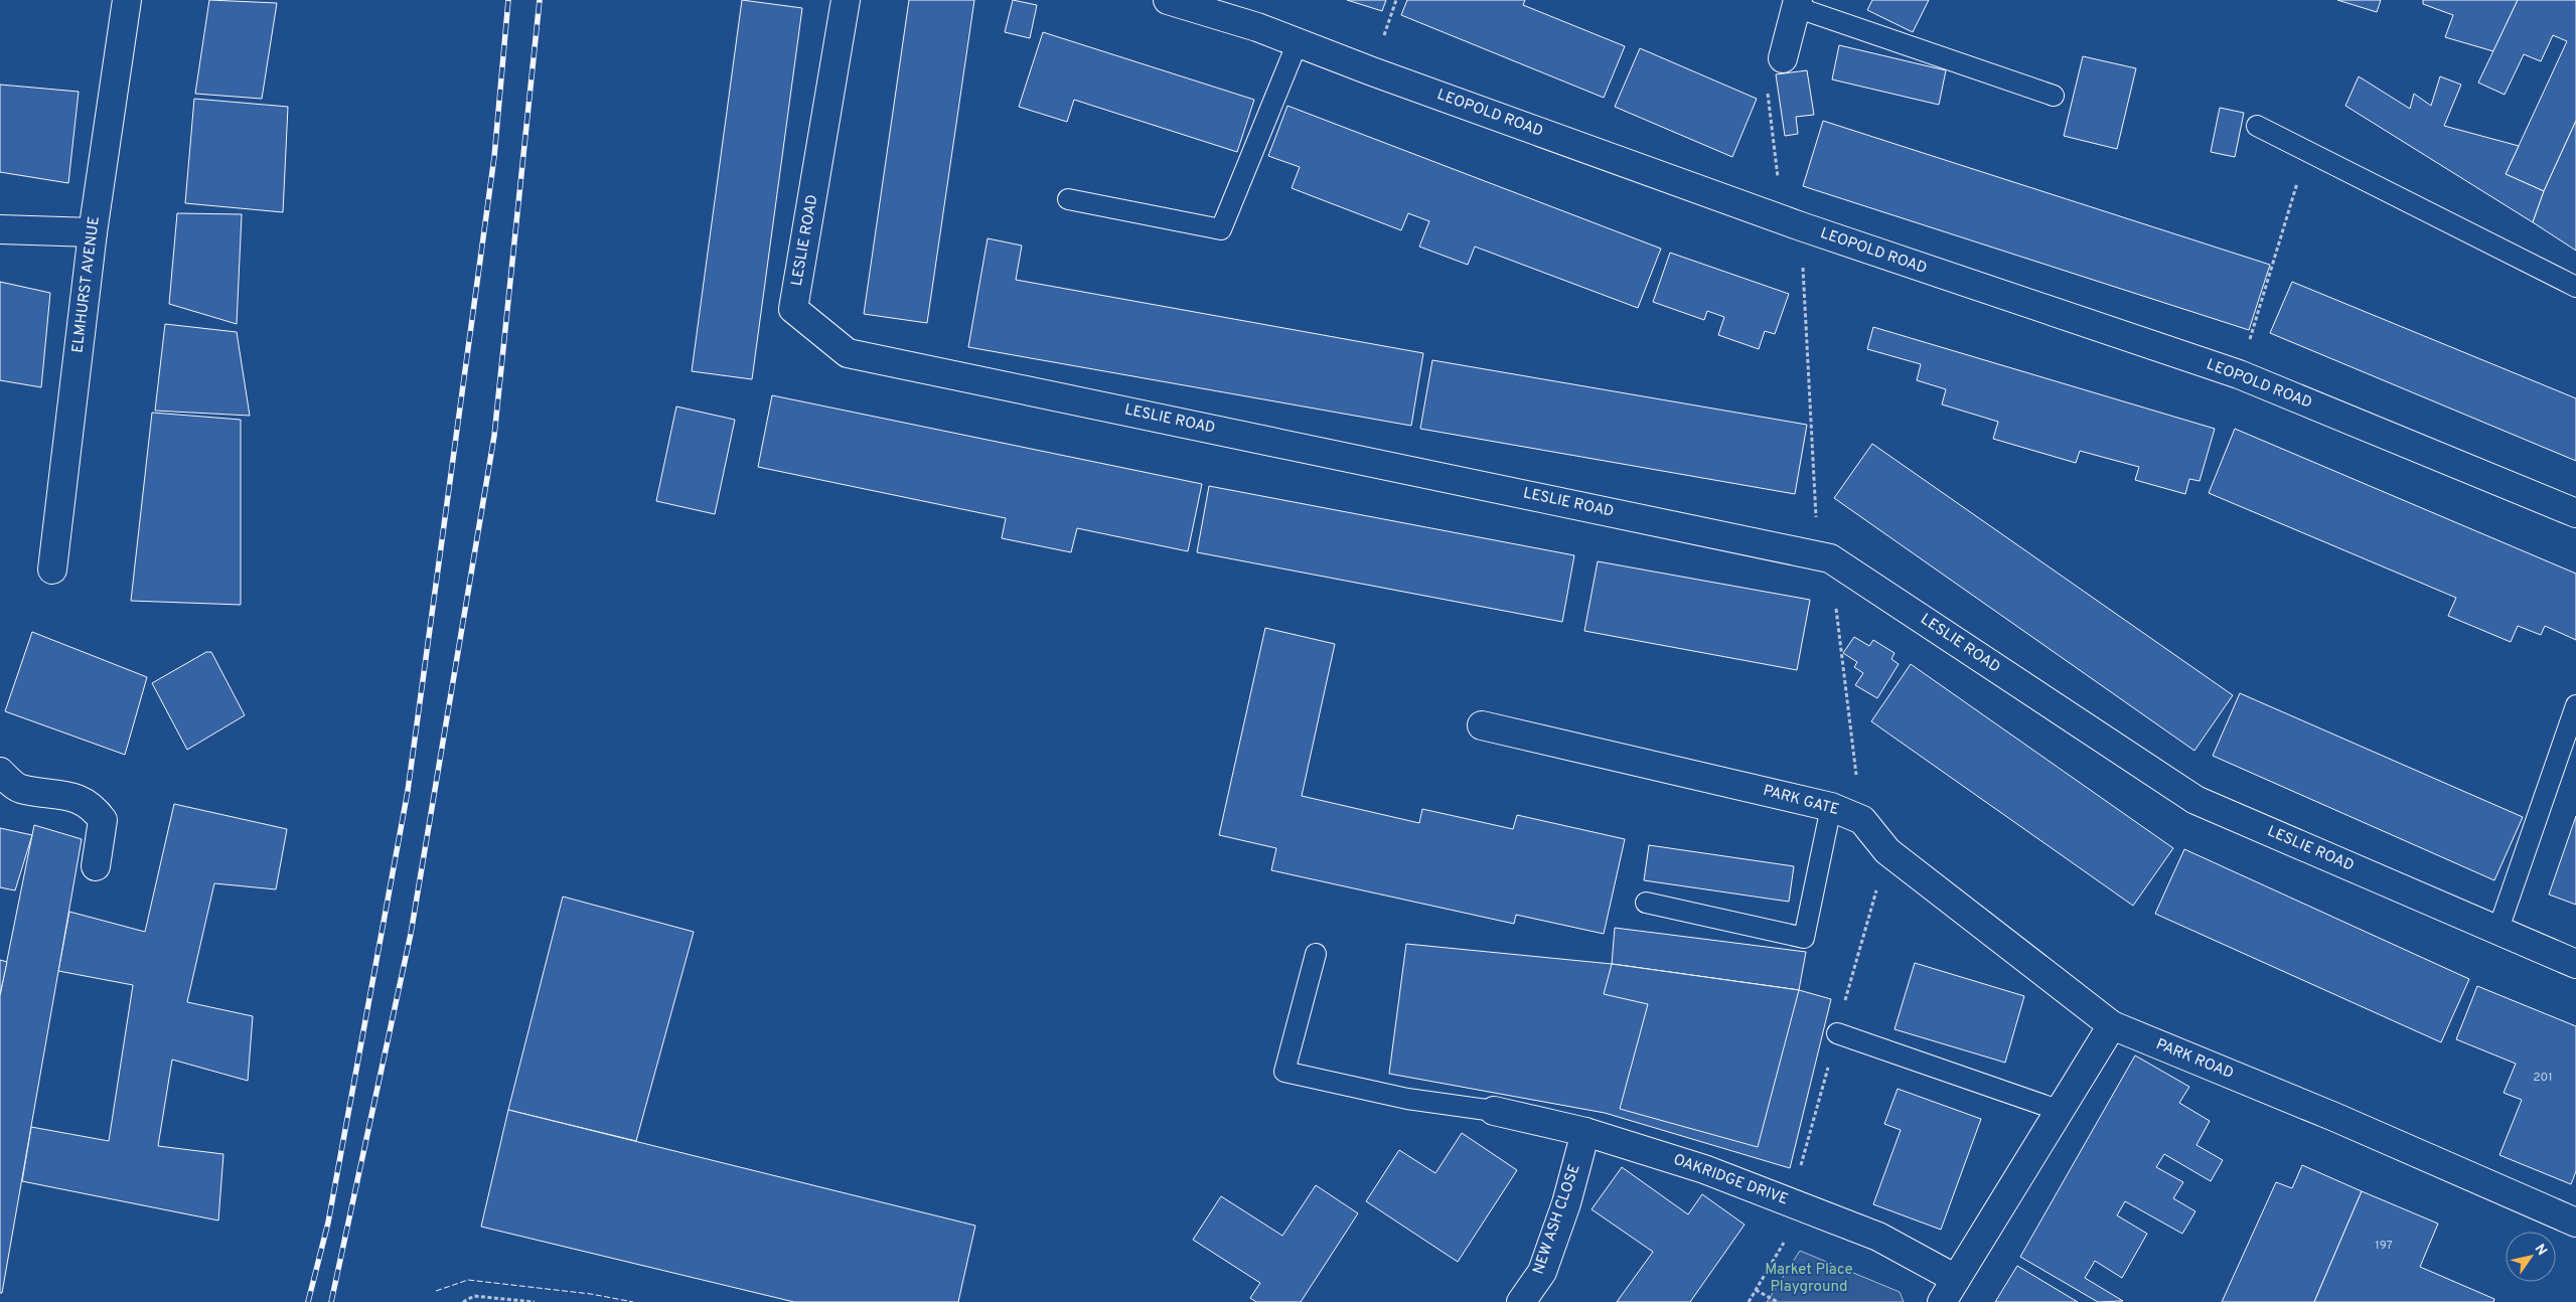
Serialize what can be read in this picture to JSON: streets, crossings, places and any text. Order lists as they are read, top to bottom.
{
  "streets": {
    "street": [
      "LEOPOLD ROAD",
      "LESLIE ROAD",
      "ELMHURST AVENUE",
      "PARK GATE",
      "PARK ROAD",
      "OAKRIDGE DRIVE",
      "NEW ASH CLOSE"
    ]
  },
  "crossings": [
    ["PARK GATE", "PARK ROAD"],
    ["OAKRIDGE DRIVE", "NEW ASH CLOSE"]
  ],
  "parks": ["Market Place Playground"],
  "house_numbers": ["201", "197"],
  "north": "top right"
}
